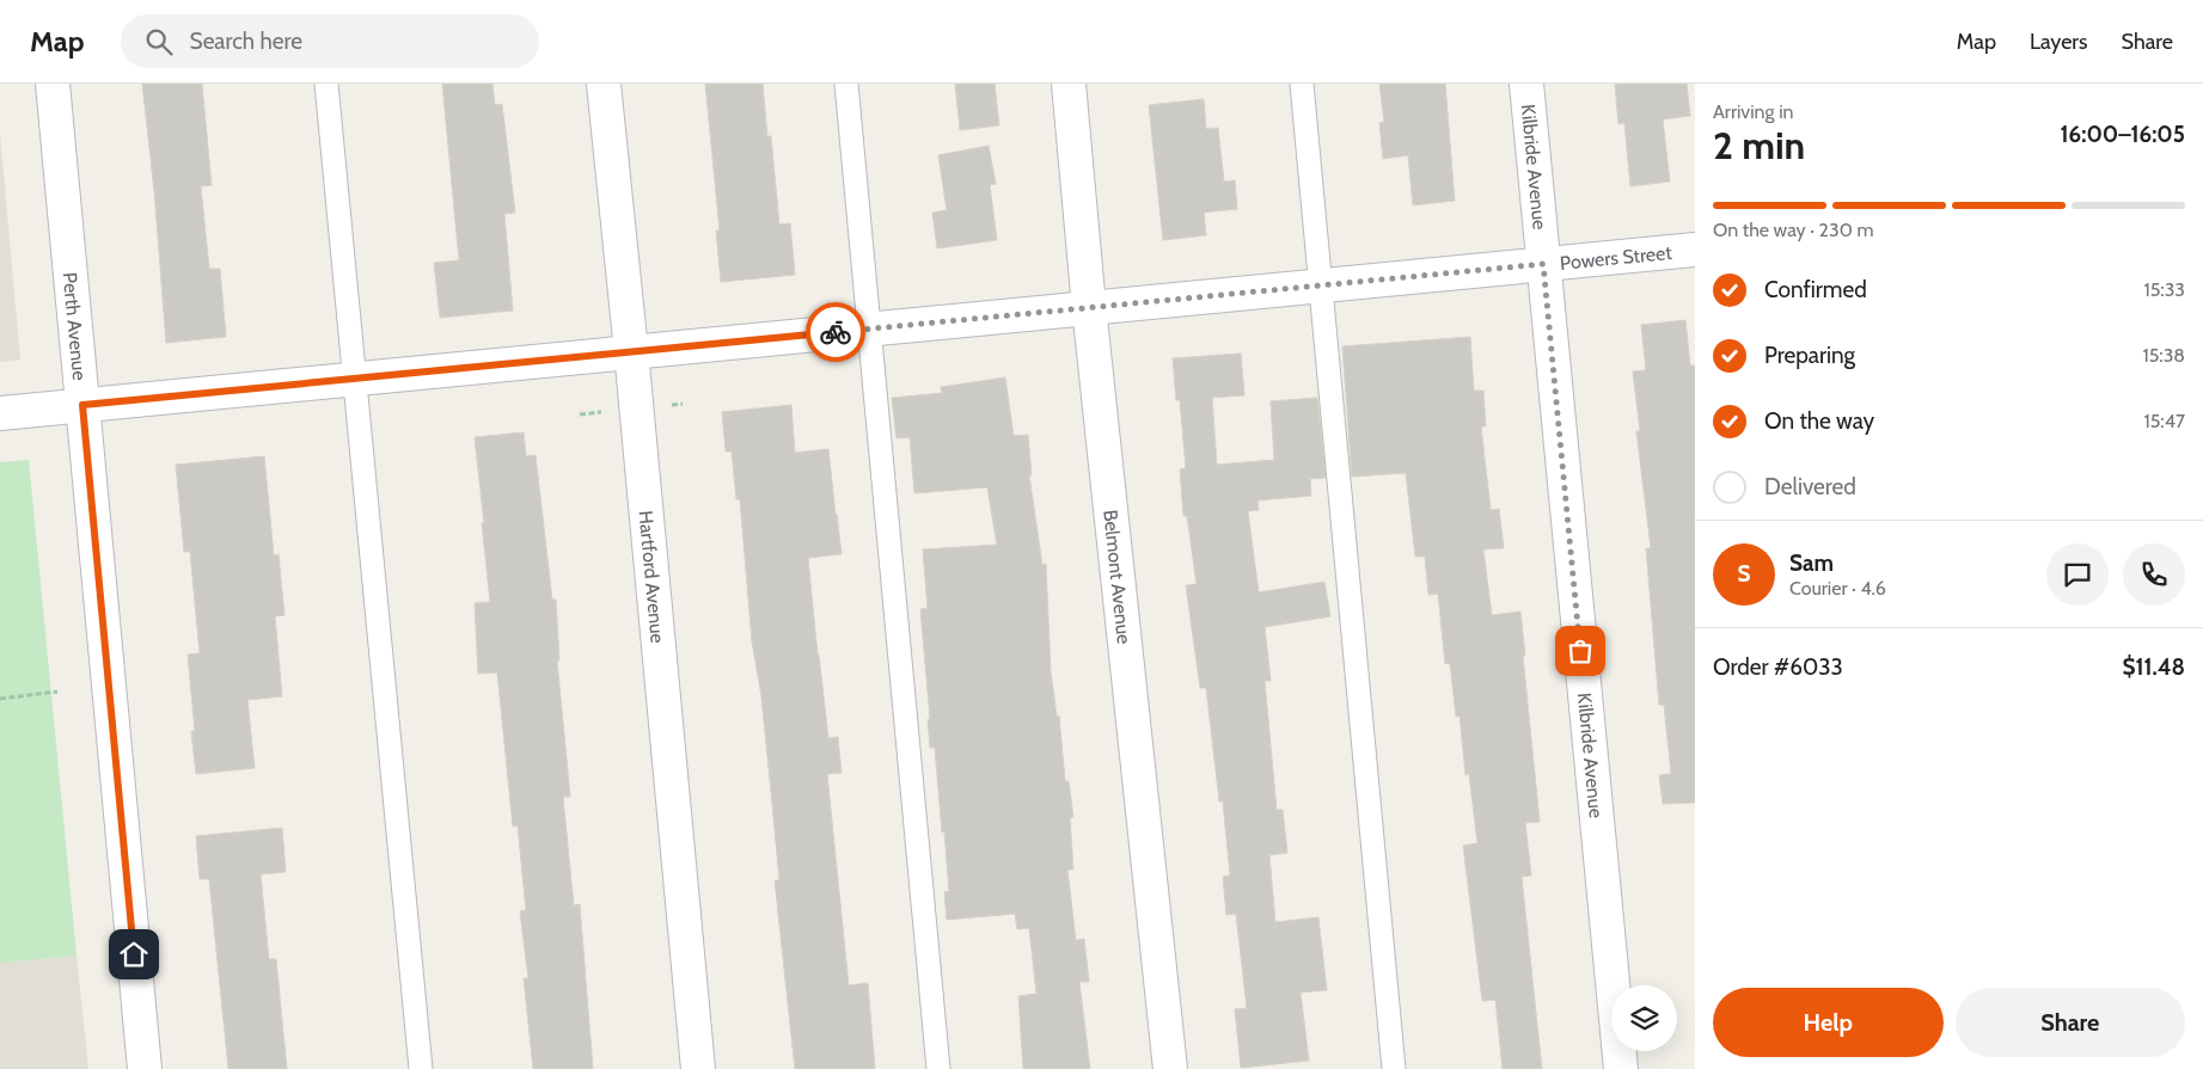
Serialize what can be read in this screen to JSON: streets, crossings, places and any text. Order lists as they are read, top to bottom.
{
  "streets": {
    "street": [
      "Kilbride Avenue",
      "Powers Street",
      "Perth Avenue",
      "Hartford Avenue",
      "Belmont Avenue"
    ]
  },
  "crossings": [
    ["Kilbride Avenue", "Powers Street"],
    ["Powers Street", "Perth Avenue"],
    ["Powers Street", "Hartford Avenue"],
    ["Powers Street", "Belmont Avenue"]
  ],
  "page": {
    "header": "Map",
    "search": "Search here",
    "nav": ["Map", "Layers", "Share"],
    "heading": ["2 min", "Arriving in", "16:00–16:05"],
    "panel": [
      "Sam",
      "Courier · 4.6",
      "Order #6033",
      "$11.48"
    ],
    "bar": "On the way · 230 m",
    "list": [
      ["Confirmed", "15:33"],
      ["Preparing", "15:38"],
      ["On the way", "15:47"],
      "Delivered"
    ],
    "round": "S",
    "buttons": ["Help", "Share"]
  }
}
